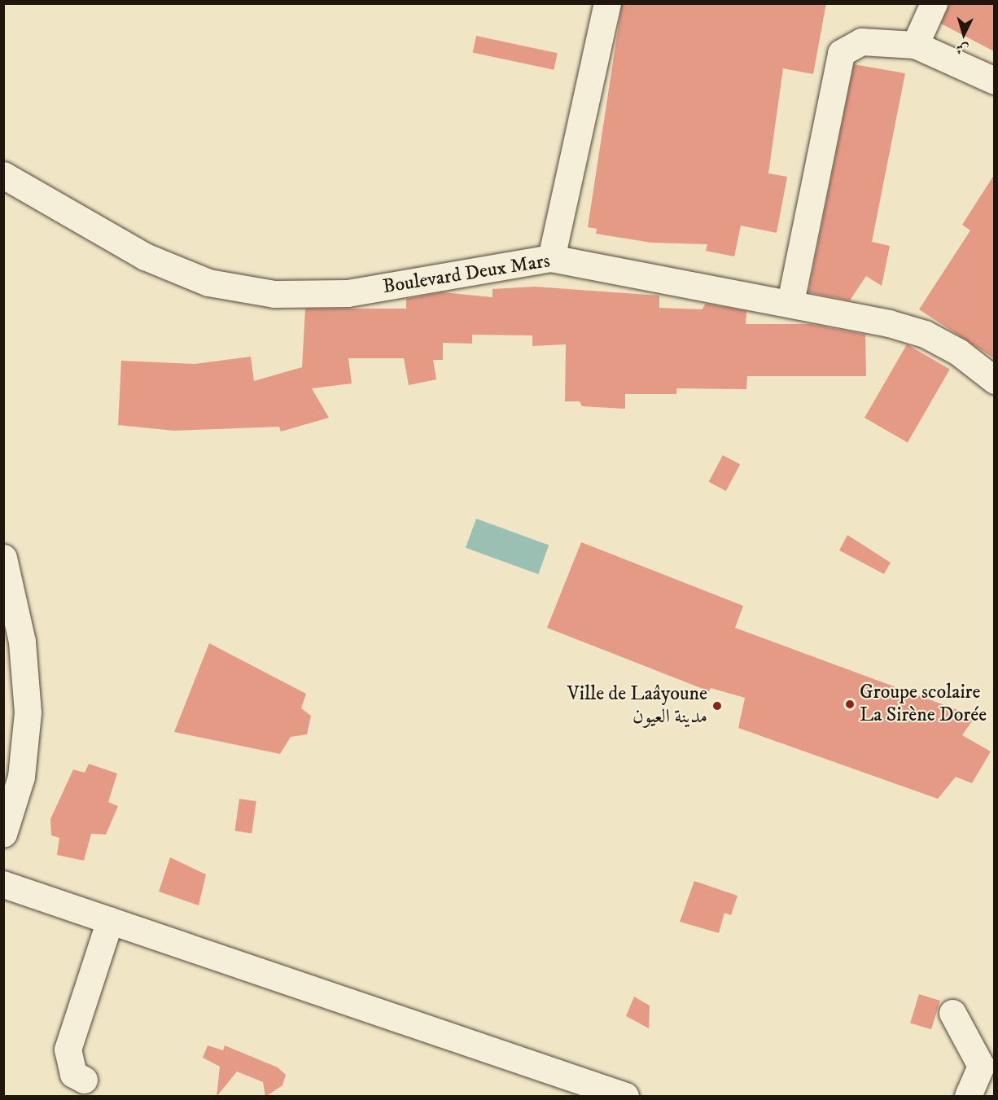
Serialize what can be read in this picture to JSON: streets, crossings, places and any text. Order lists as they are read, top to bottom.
{
  "streets": {
    "street": ["Boulevard Deux Mars"]
  },
  "places": ["Groupe scolaire La Sirène Dorée", "Ville de Laâyoune مدينة العيون"],
  "north": "bottom"
}
